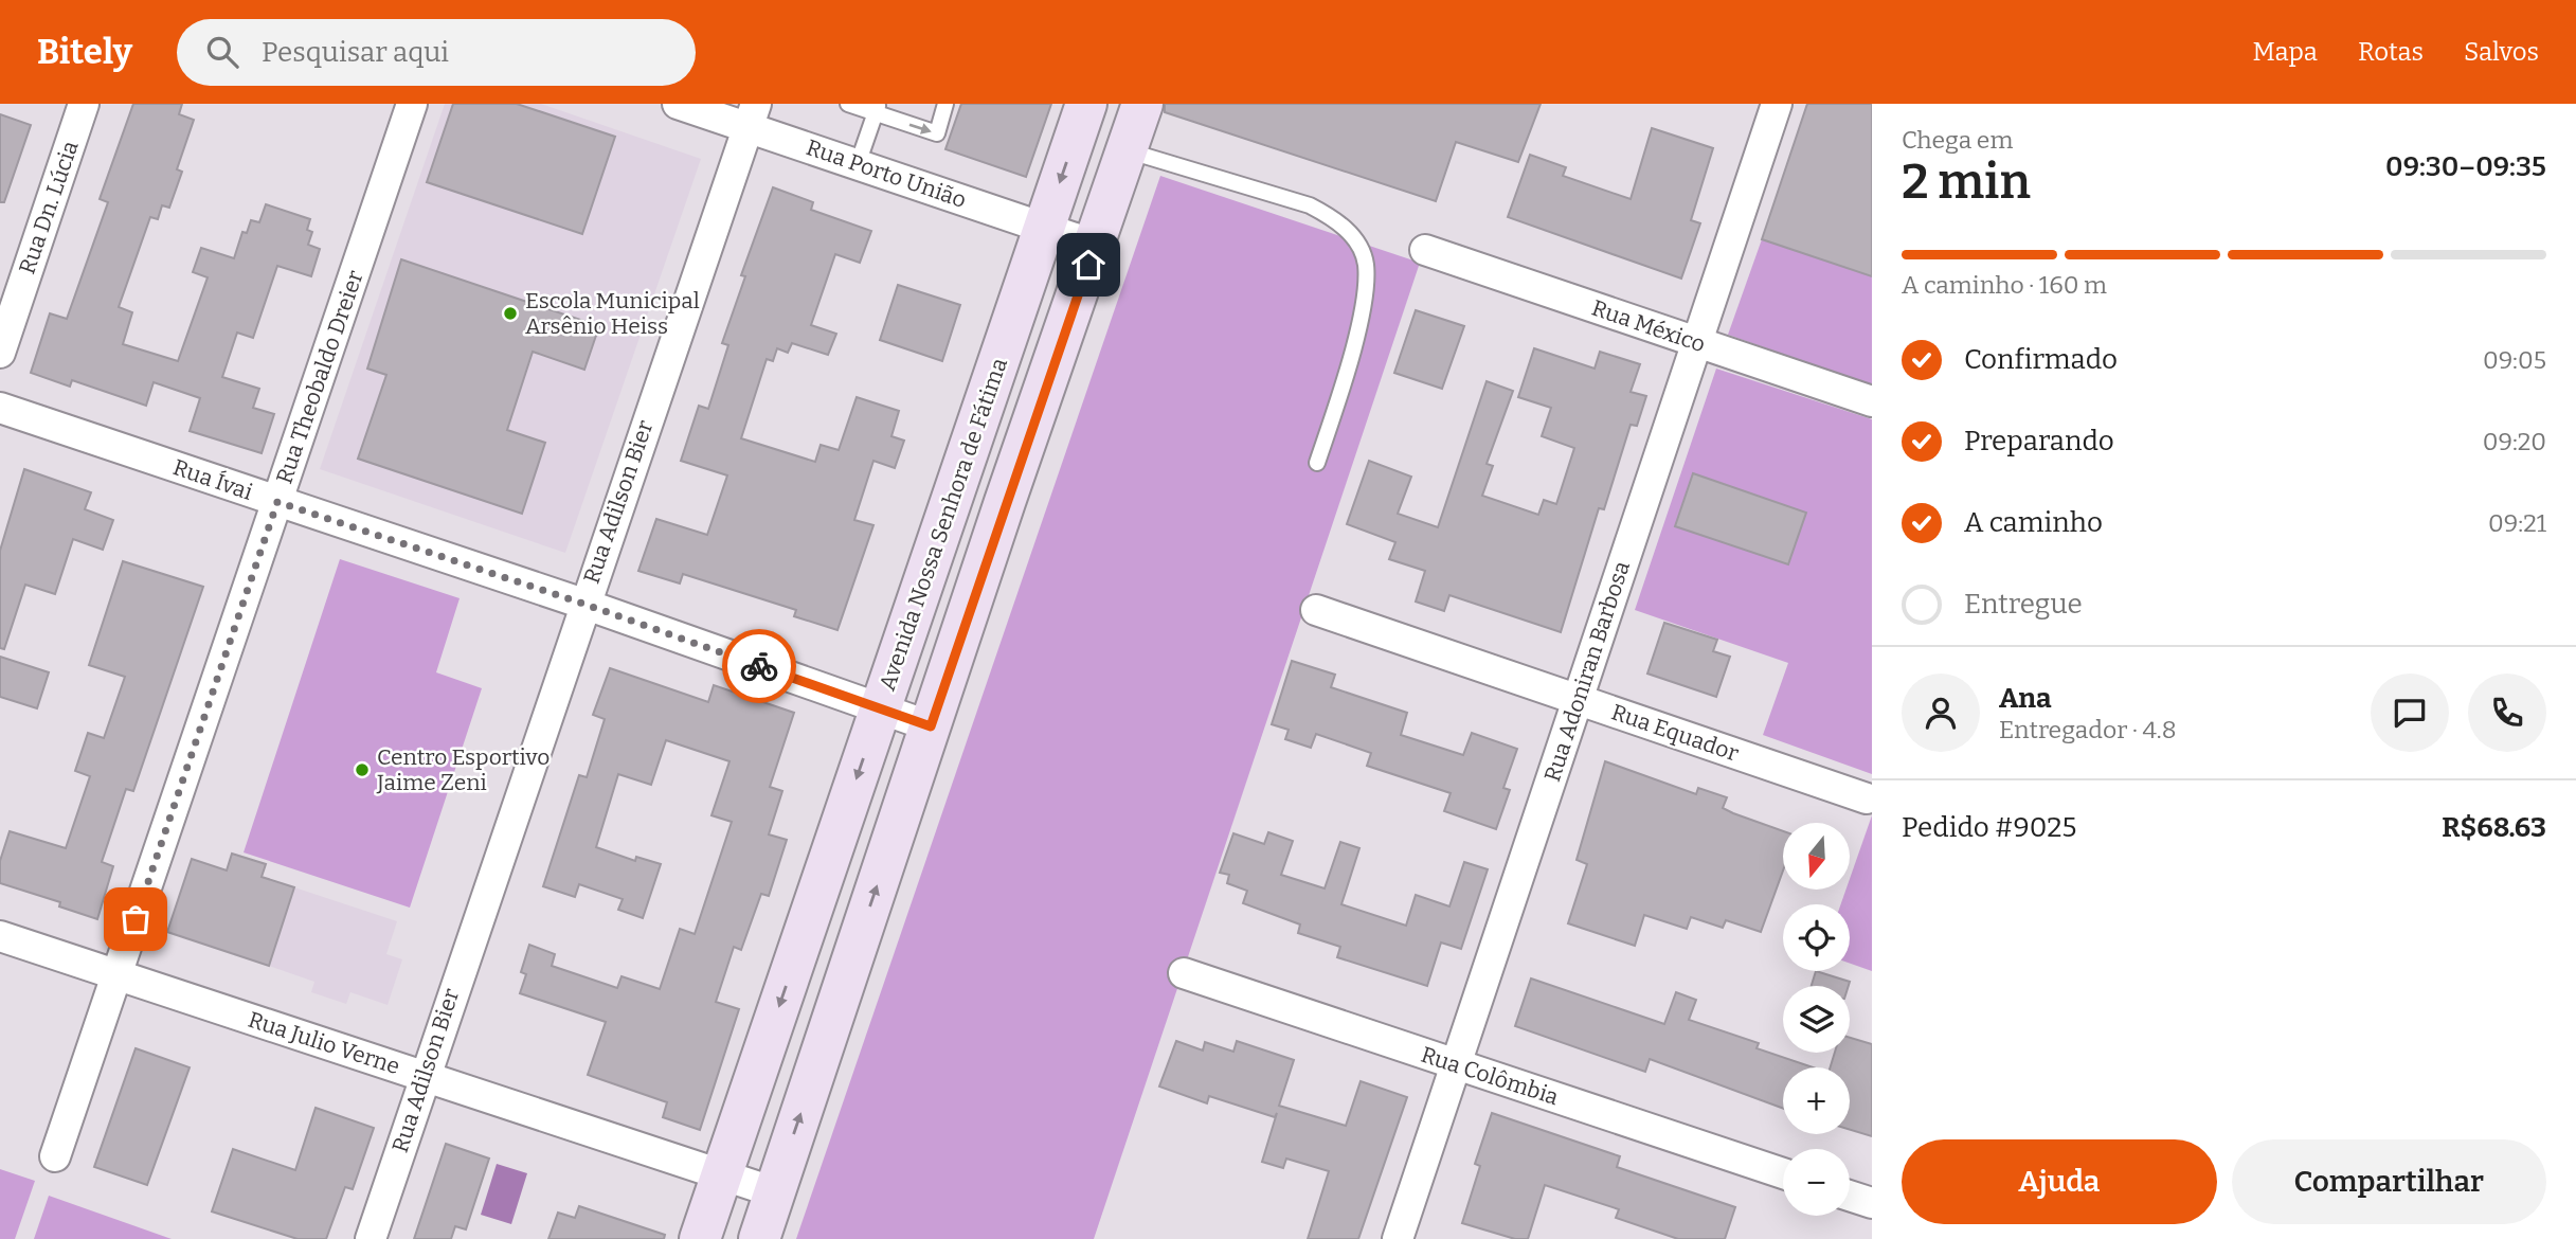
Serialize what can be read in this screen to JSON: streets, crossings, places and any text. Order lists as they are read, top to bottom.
{
  "streets": {
    "street": [
      "Rua Porto União",
      "Rua Dn. Lúcia",
      "Rua México",
      "Rua Theobaldo Dreier",
      "Rua Ívai",
      "Rua Adilson Bier",
      "Avenida Nossa Senhora de Fátima",
      "Rua Adoniran Barbosa",
      "Rua Equador",
      "Rua Julio Verne",
      "Rua Colômbia"
    ]
  },
  "crossings": [
    ["Rua Porto União", "Rua Adilson Bier"],
    ["Rua Porto União", "Avenida Nossa Senhora de Fátima"],
    ["Rua México", "Rua Adoniran Barbosa"],
    ["Rua Theobaldo Dreier", "Rua Ívai"],
    ["Rua Theobaldo Dreier", "Rua Julio Verne"],
    ["Rua Ívai", "Rua Adilson Bier"],
    ["Rua Ívai", "Avenida Nossa Senhora de Fátima"],
    ["Rua Adilson Bier", "Rua Julio Verne"],
    ["Avenida Nossa Senhora de Fátima", "Rua Julio Verne"],
    ["Rua Adoniran Barbosa", "Rua Equador"],
    ["Rua Adoniran Barbosa", "Rua Colômbia"]
  ],
  "places": ["Escola Municipal Arsênio Heiss", "Centro Esportivo Jaime Zeni"],
  "north": "bottom",
  "page": {
    "header": "Bitely",
    "search": "Pesquisar aqui",
    "nav": ["Mapa", "Rotas", "Salvos"],
    "heading": ["2 min", "Chega em", "09:30–09:35"],
    "panel": [
      "Ana",
      "Entregador · 4.8",
      "Pedido #9025",
      "R$68.63"
    ],
    "bar": "A caminho · 160 m",
    "list": [
      ["Confirmado", "09:05"],
      ["Preparando", "09:20"],
      ["A caminho", "09:21"],
      "Entregue"
    ],
    "map_buttons": ["+", "−"],
    "buttons": ["Ajuda", "Compartilhar"]
  }
}
